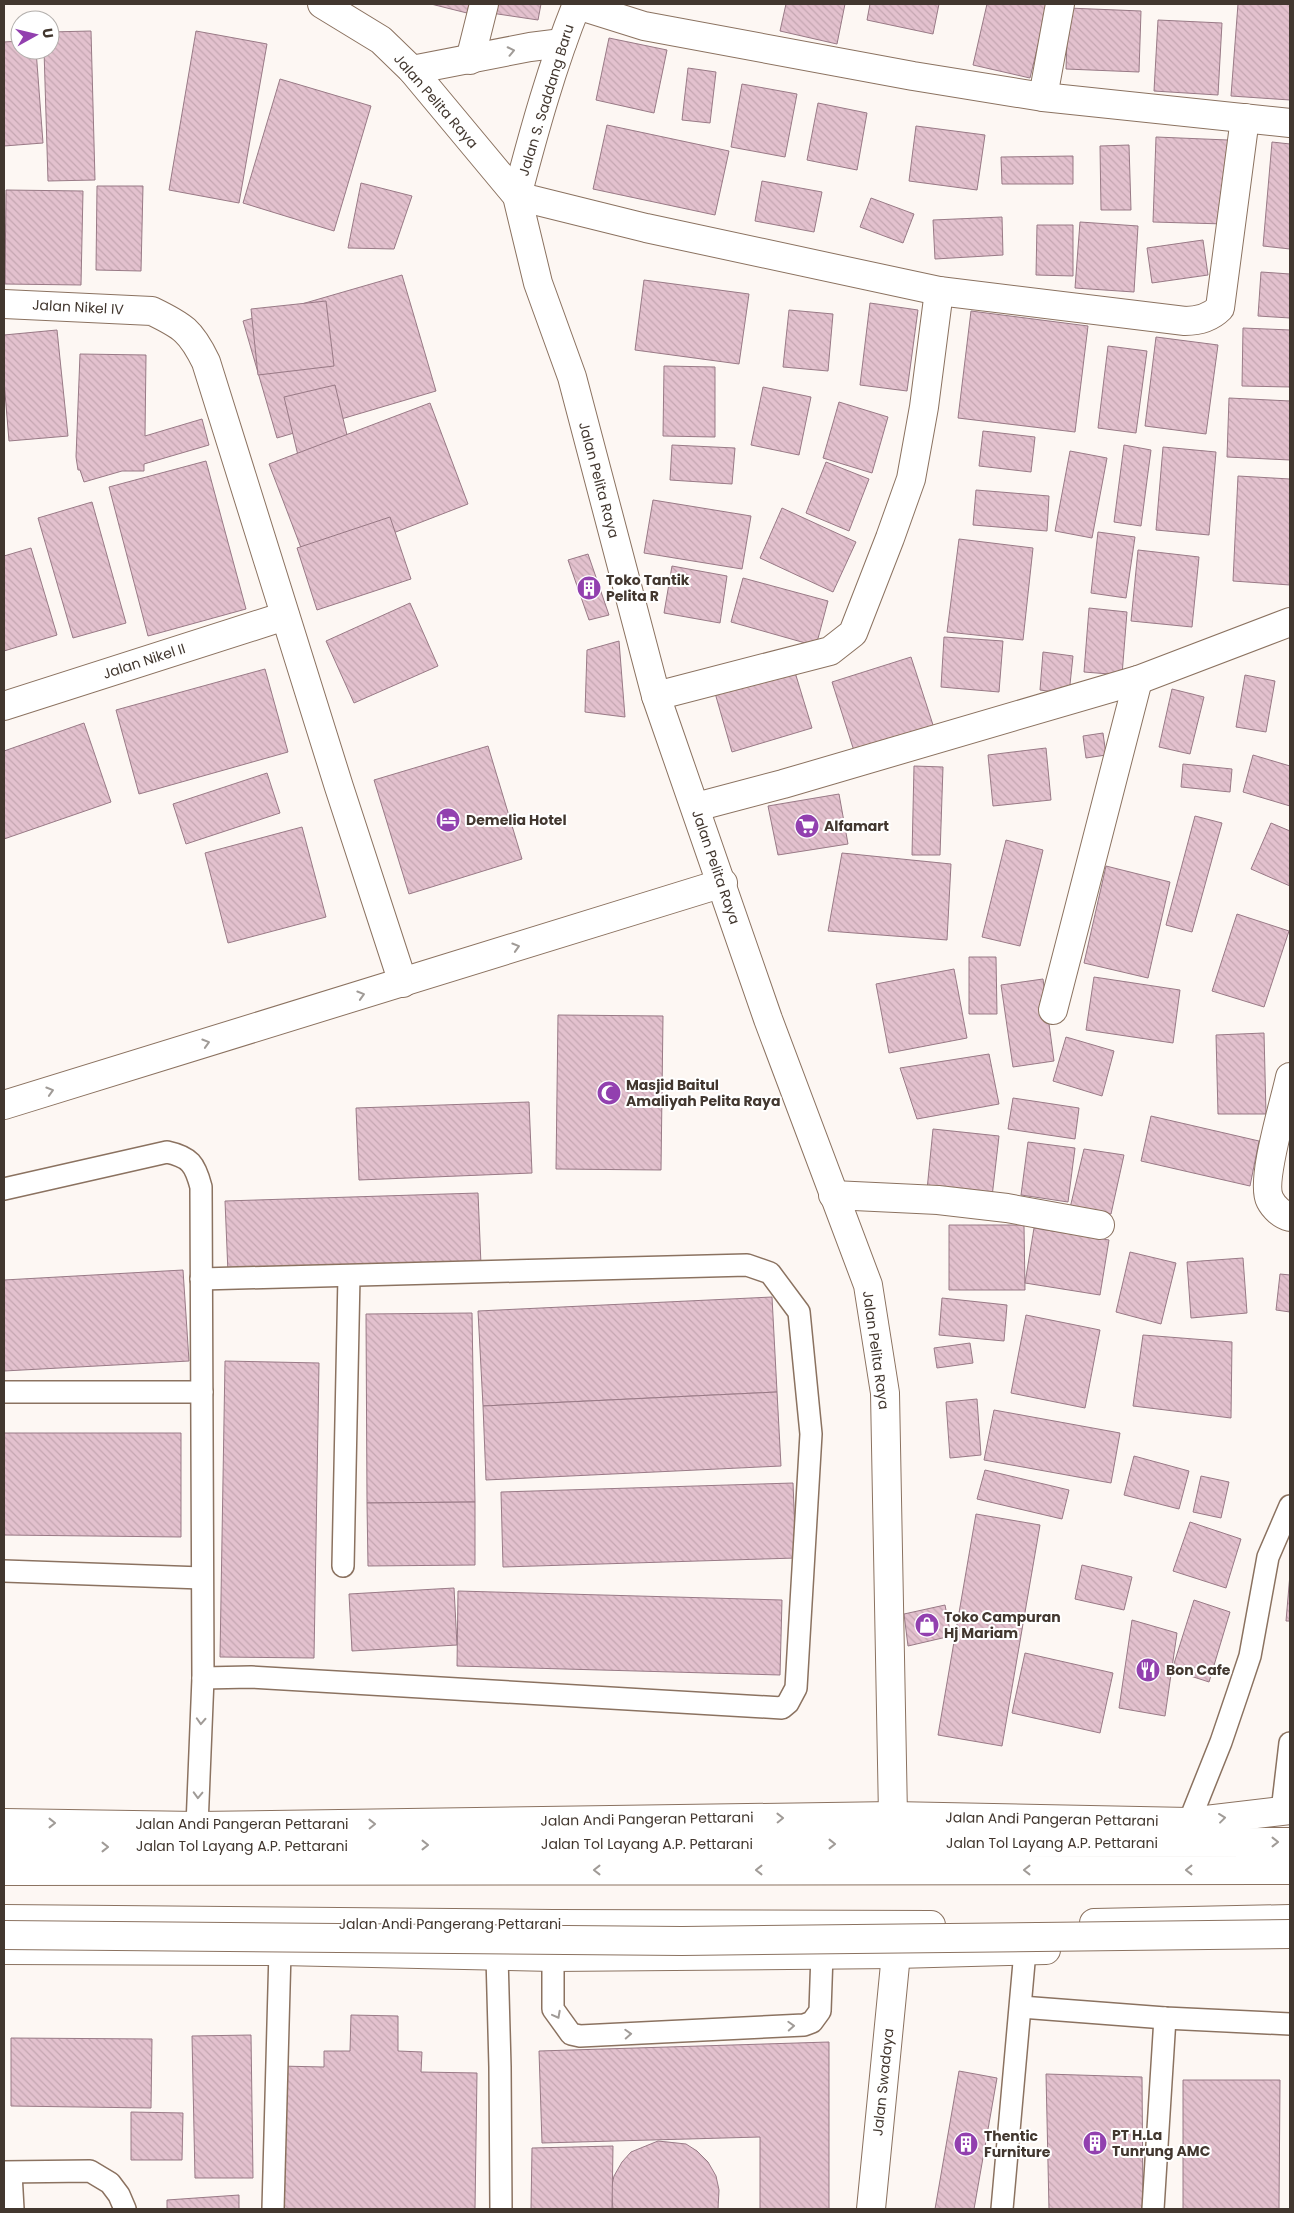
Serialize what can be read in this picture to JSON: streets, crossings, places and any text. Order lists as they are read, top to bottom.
{
  "streets": {
    "main road": [
      "Jalan S. Saddang Baru",
      "Jalan Pelita Raya",
      "Jalan Nikel IV",
      "Jalan Nikel II",
      "Jalan Andi Pangeran Pettarani",
      "Jalan Tol Layang A.P. Pettarani",
      "Jalan Andi Pangerang Pettarani",
      "Jalan Swadaya"
    ]
  },
  "crossings": [
    ["Jalan S. Saddang Baru", "Jalan Pelita Raya"],
    ["Jalan Pelita Raya", "Jalan Andi Pangeran Pettarani"],
    ["Jalan Nikel IV", "Jalan Nikel II"]
  ],
  "places": {
    "building": ["Toko Tantik Pelita R", "PT H.La Tunrung AMC", "Thentic Furniture"],
    "hotel": ["Demelia Hotel"],
    "supermarket": ["Alfamart"],
    "mosque": ["Masjid Baitul Amaliyah Pelita Raya"],
    "shop": ["Toko Campuran Hj Mariam"],
    "restaurant": ["Bon Cafe"]
  },
  "north": "right"
}
